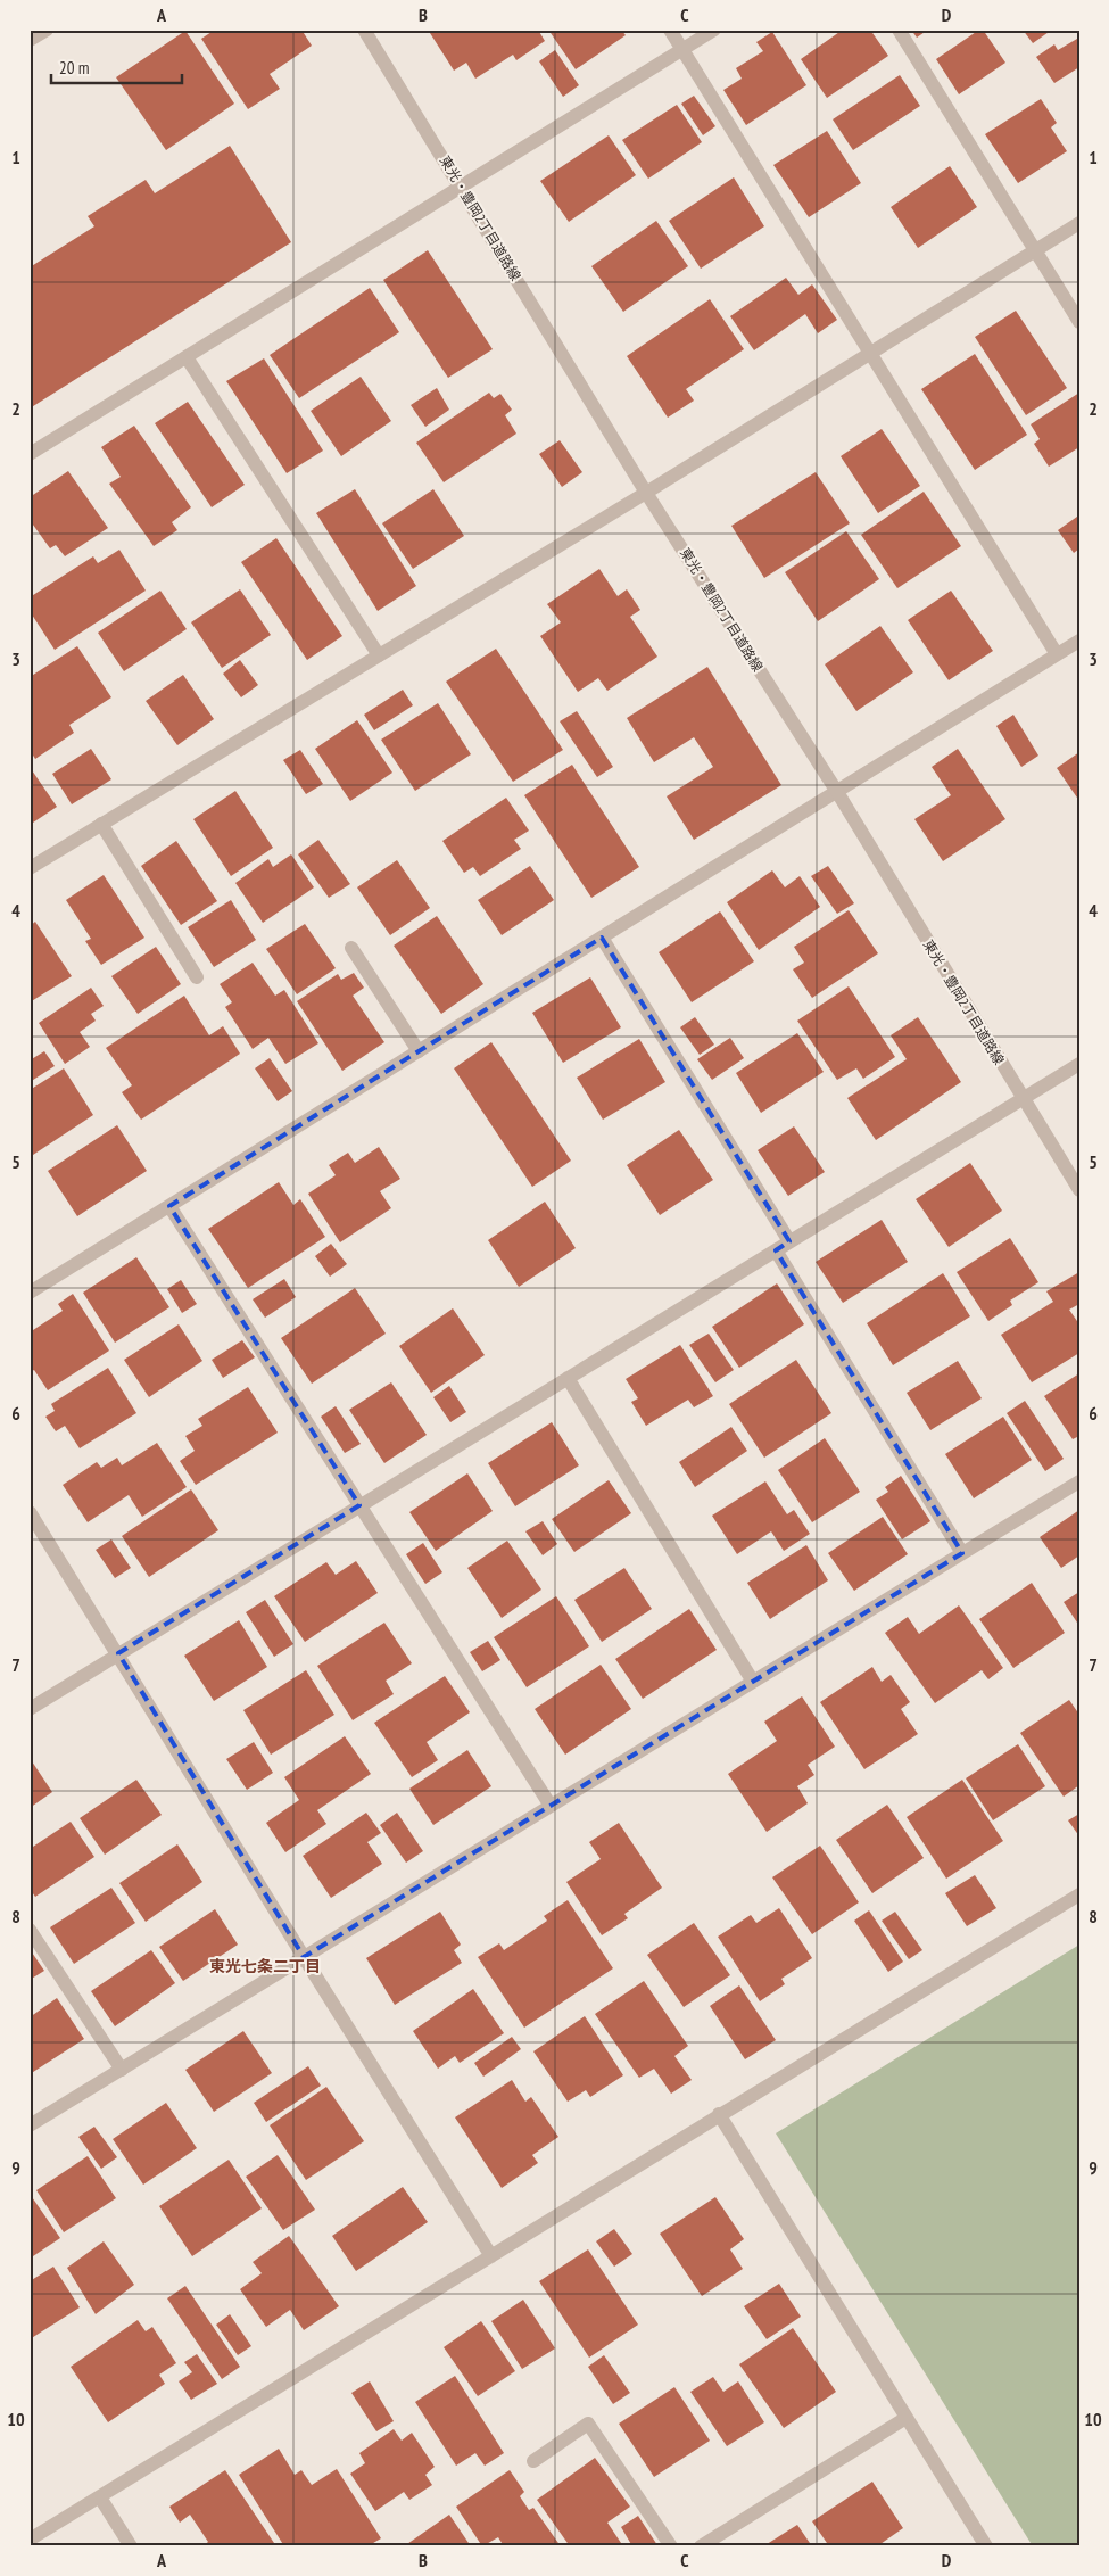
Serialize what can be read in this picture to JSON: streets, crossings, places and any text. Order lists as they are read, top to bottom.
{
  "streets": {
    "street": ["東光・豊岡2丁目道路線"]
  },
  "districts": ["東光七条二丁目"],
  "scale_bar": "20 m",
  "grid": {
    "columns": [
      "A",
      "B",
      "C",
      "D"
    ],
    "rows": [
      "1",
      "2",
      "3",
      "4",
      "5",
      "6",
      "7",
      "8",
      "9",
      "10"
    ]
  }
}
